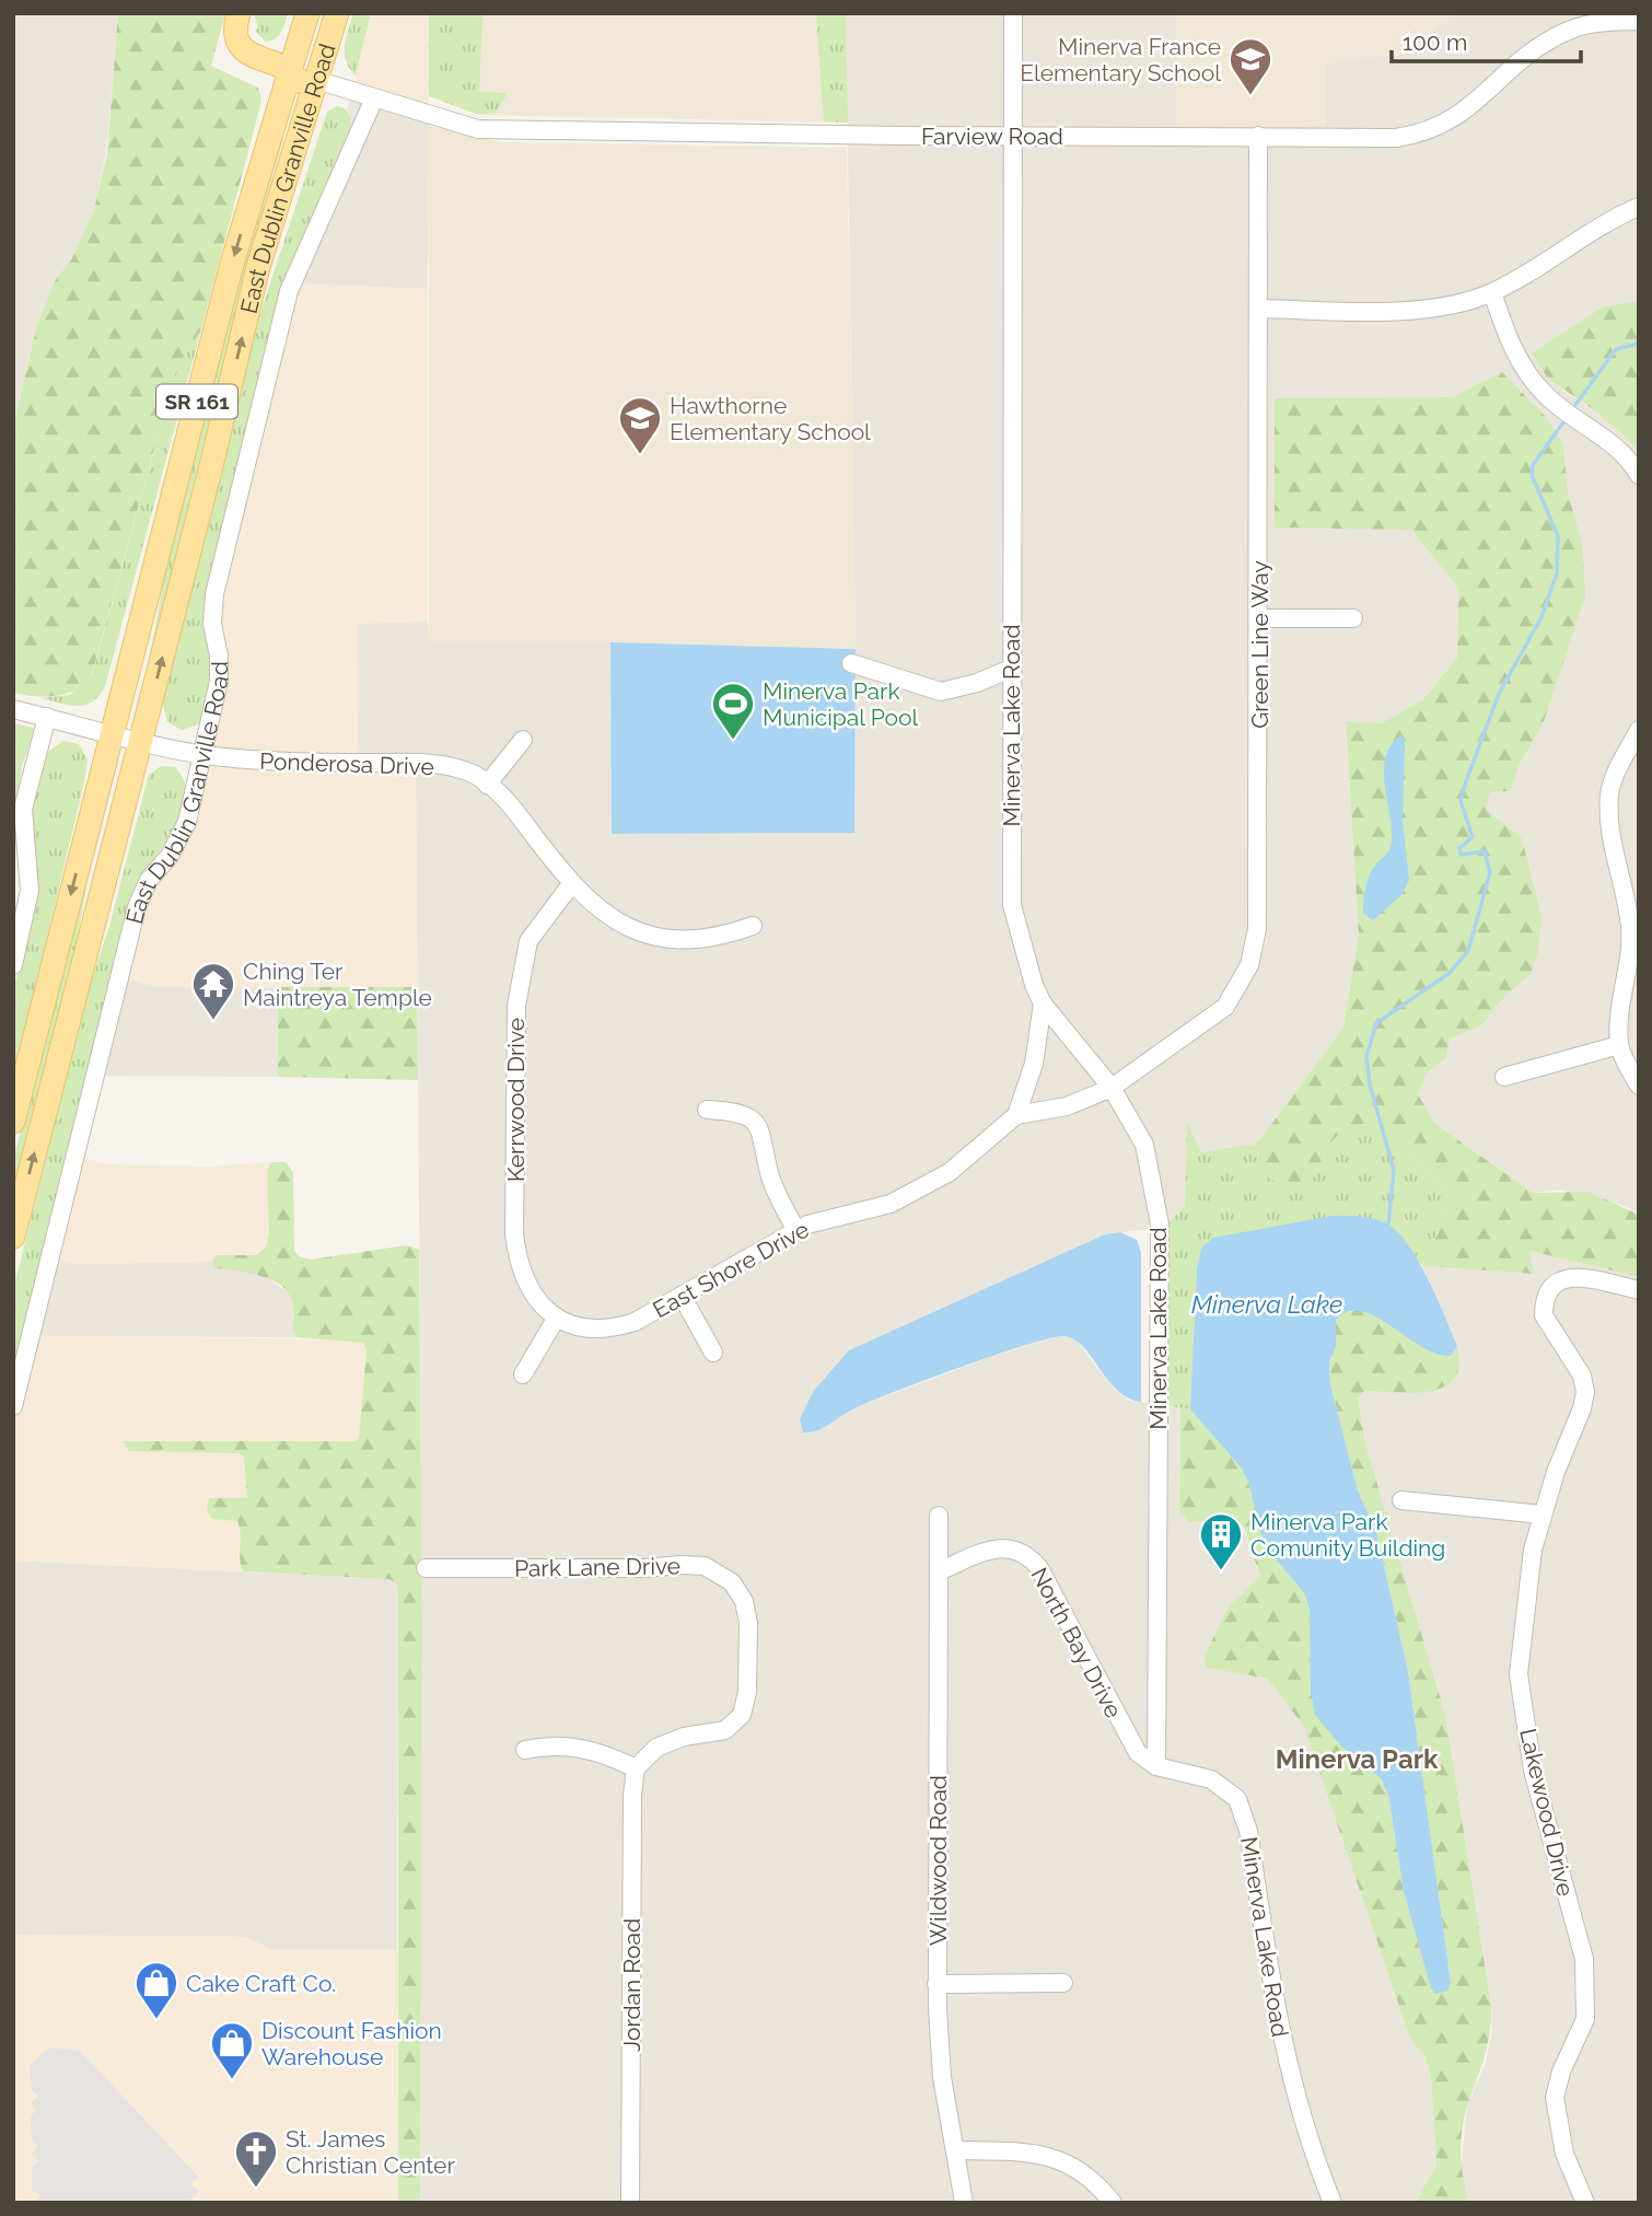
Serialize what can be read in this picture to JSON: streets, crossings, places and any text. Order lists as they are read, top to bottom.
{
  "streets": {
    "main road": ["East Dublin Granville Road", "SR 161"],
    "street": [
      "Farview Road",
      "Green Line Way",
      "Minerva Lake Road",
      "Ponderosa Drive",
      "Kerrwood Drive",
      "East Shore Drive",
      "Park Lane Drive",
      "North Bay Drive",
      "Lakewood Drive",
      "Wildwood Road",
      "Jordan Road"
    ]
  },
  "crossings": [
    ["Farview Road", "East Dublin Granville Road"],
    ["Farview Road", "Green Line Way"],
    ["Farview Road", "Minerva Lake Road"],
    ["East Dublin Granville Road", "Ponderosa Drive"],
    ["Green Line Way", "Minerva Lake Road"],
    ["Green Line Way", "East Shore Drive"],
    ["Minerva Lake Road", "East Shore Drive"],
    ["Minerva Lake Road", "North Bay Drive"],
    ["Ponderosa Drive", "Kerrwood Drive"],
    ["Kerrwood Drive", "East Shore Drive"],
    ["Park Lane Drive", "Jordan Road"],
    ["North Bay Drive", "Wildwood Road"]
  ],
  "districts": ["Minerva Park"],
  "water": ["Minerva Lake"],
  "places": {
    "school or university": ["Minerva France Elementary School", "Hawthorne Elementary School"],
    "sports": ["Minerva Park Municipal Pool"],
    "temple": ["Ching Ter Maintreya Temple"],
    "building": ["Minerva Park Comunity Building"],
    "shop": ["Cake Craft Co.", "Discount Fashion Warehouse"],
    "church": ["St. James Christian Center"]
  },
  "scale_bar": "100 m"
}
